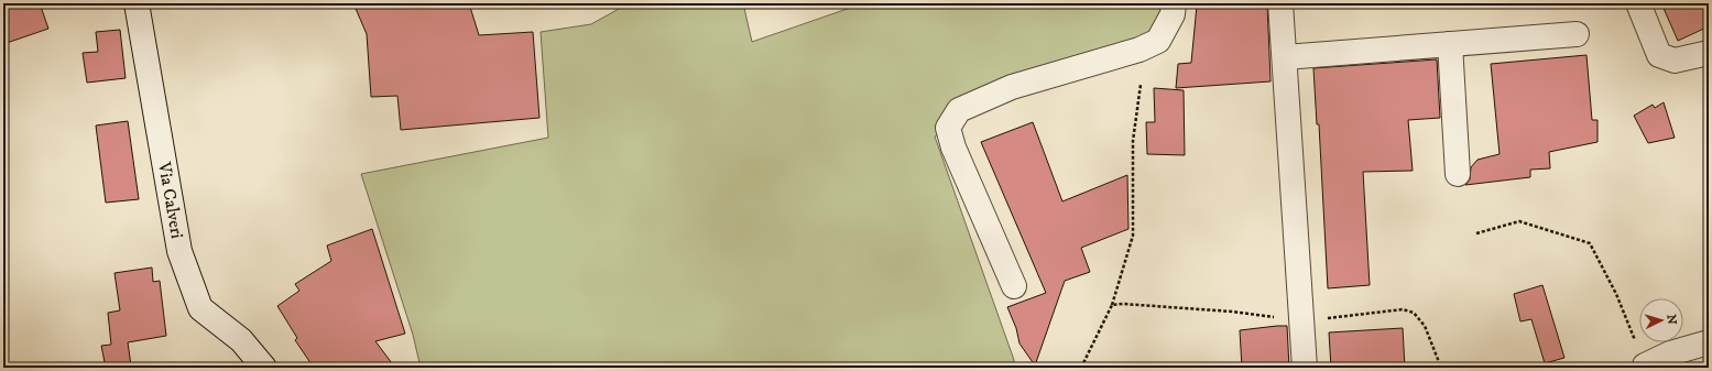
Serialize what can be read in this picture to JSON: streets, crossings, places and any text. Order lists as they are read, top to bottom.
{
  "streets": {
    "street": ["Via Calveri"]
  },
  "north": "right"
}
